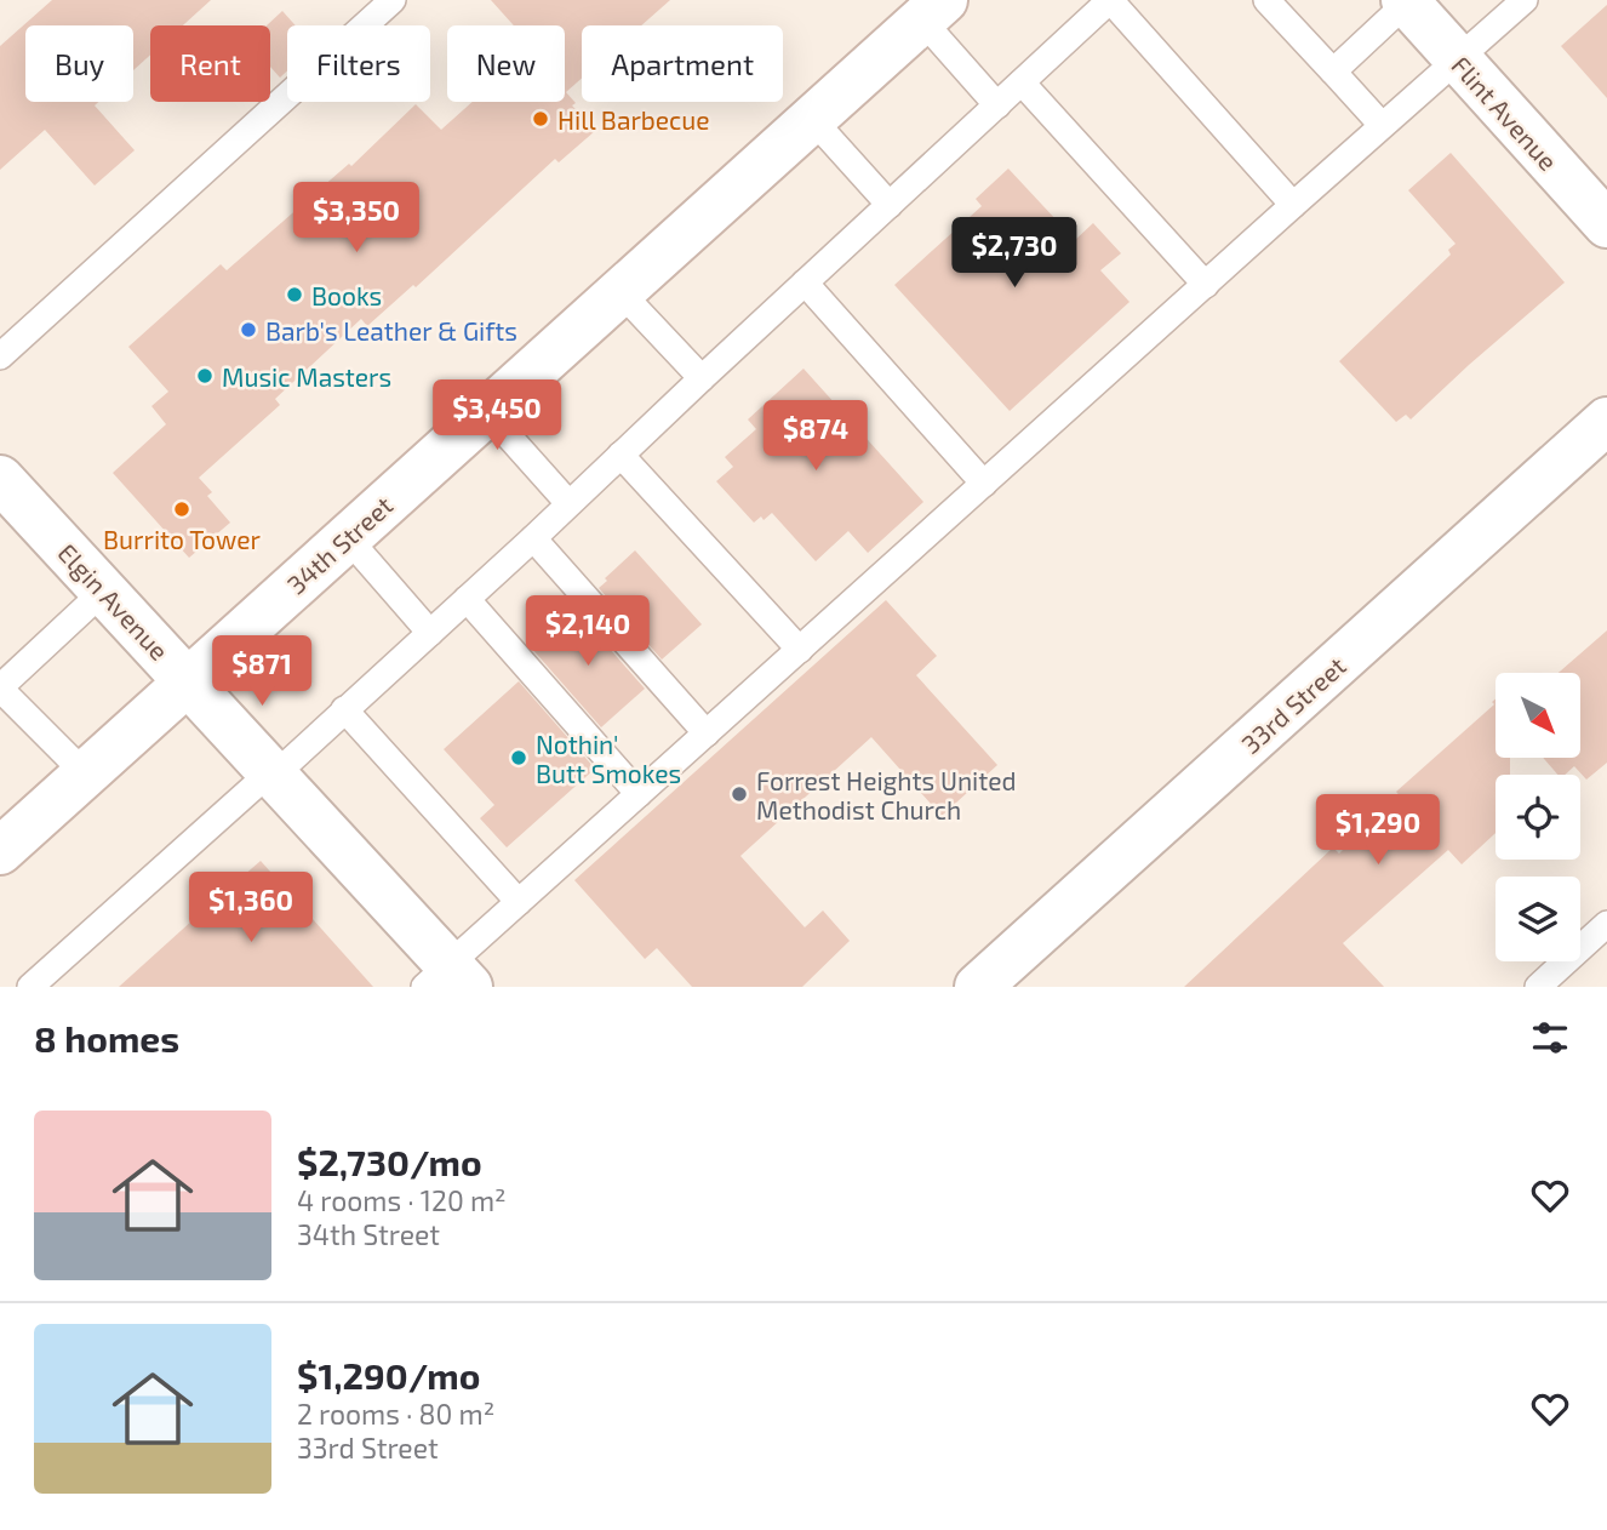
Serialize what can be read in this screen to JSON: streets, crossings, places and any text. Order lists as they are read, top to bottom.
{
  "streets": {
    "street": [
      "Flint Avenue",
      "34th Street",
      "Elgin Avenue",
      "33rd Street"
    ]
  },
  "crossings": [
    ["34th Street", "Elgin Avenue"]
  ],
  "places": [
    "Hill Barbecue",
    "Books",
    "Barb's Leather & Gifts",
    "Music Masters",
    "Burrito Tower",
    "Nothin' Butt Smokes",
    "Forrest Heights United Methodist Church"
  ],
  "north": "bottom right",
  "page": {
    "chip": [
      "Buy",
      "Rent",
      "Filters",
      "New",
      "Apartment"
    ],
    "price": [
      "$3,350",
      "$2,730",
      "$3,450",
      "$874",
      "$2,140",
      "$871",
      "$1,290",
      "$1,360"
    ],
    "heading": "8 homes",
    "list": [
      {
        "name": "$2,730/mo",
        "note": "4 rooms · 120 m² · 34th Street"
      },
      {
        "name": "$1,290/mo",
        "note": "2 rooms · 80 m² · 33rd Street"
      }
    ]
  }
}
